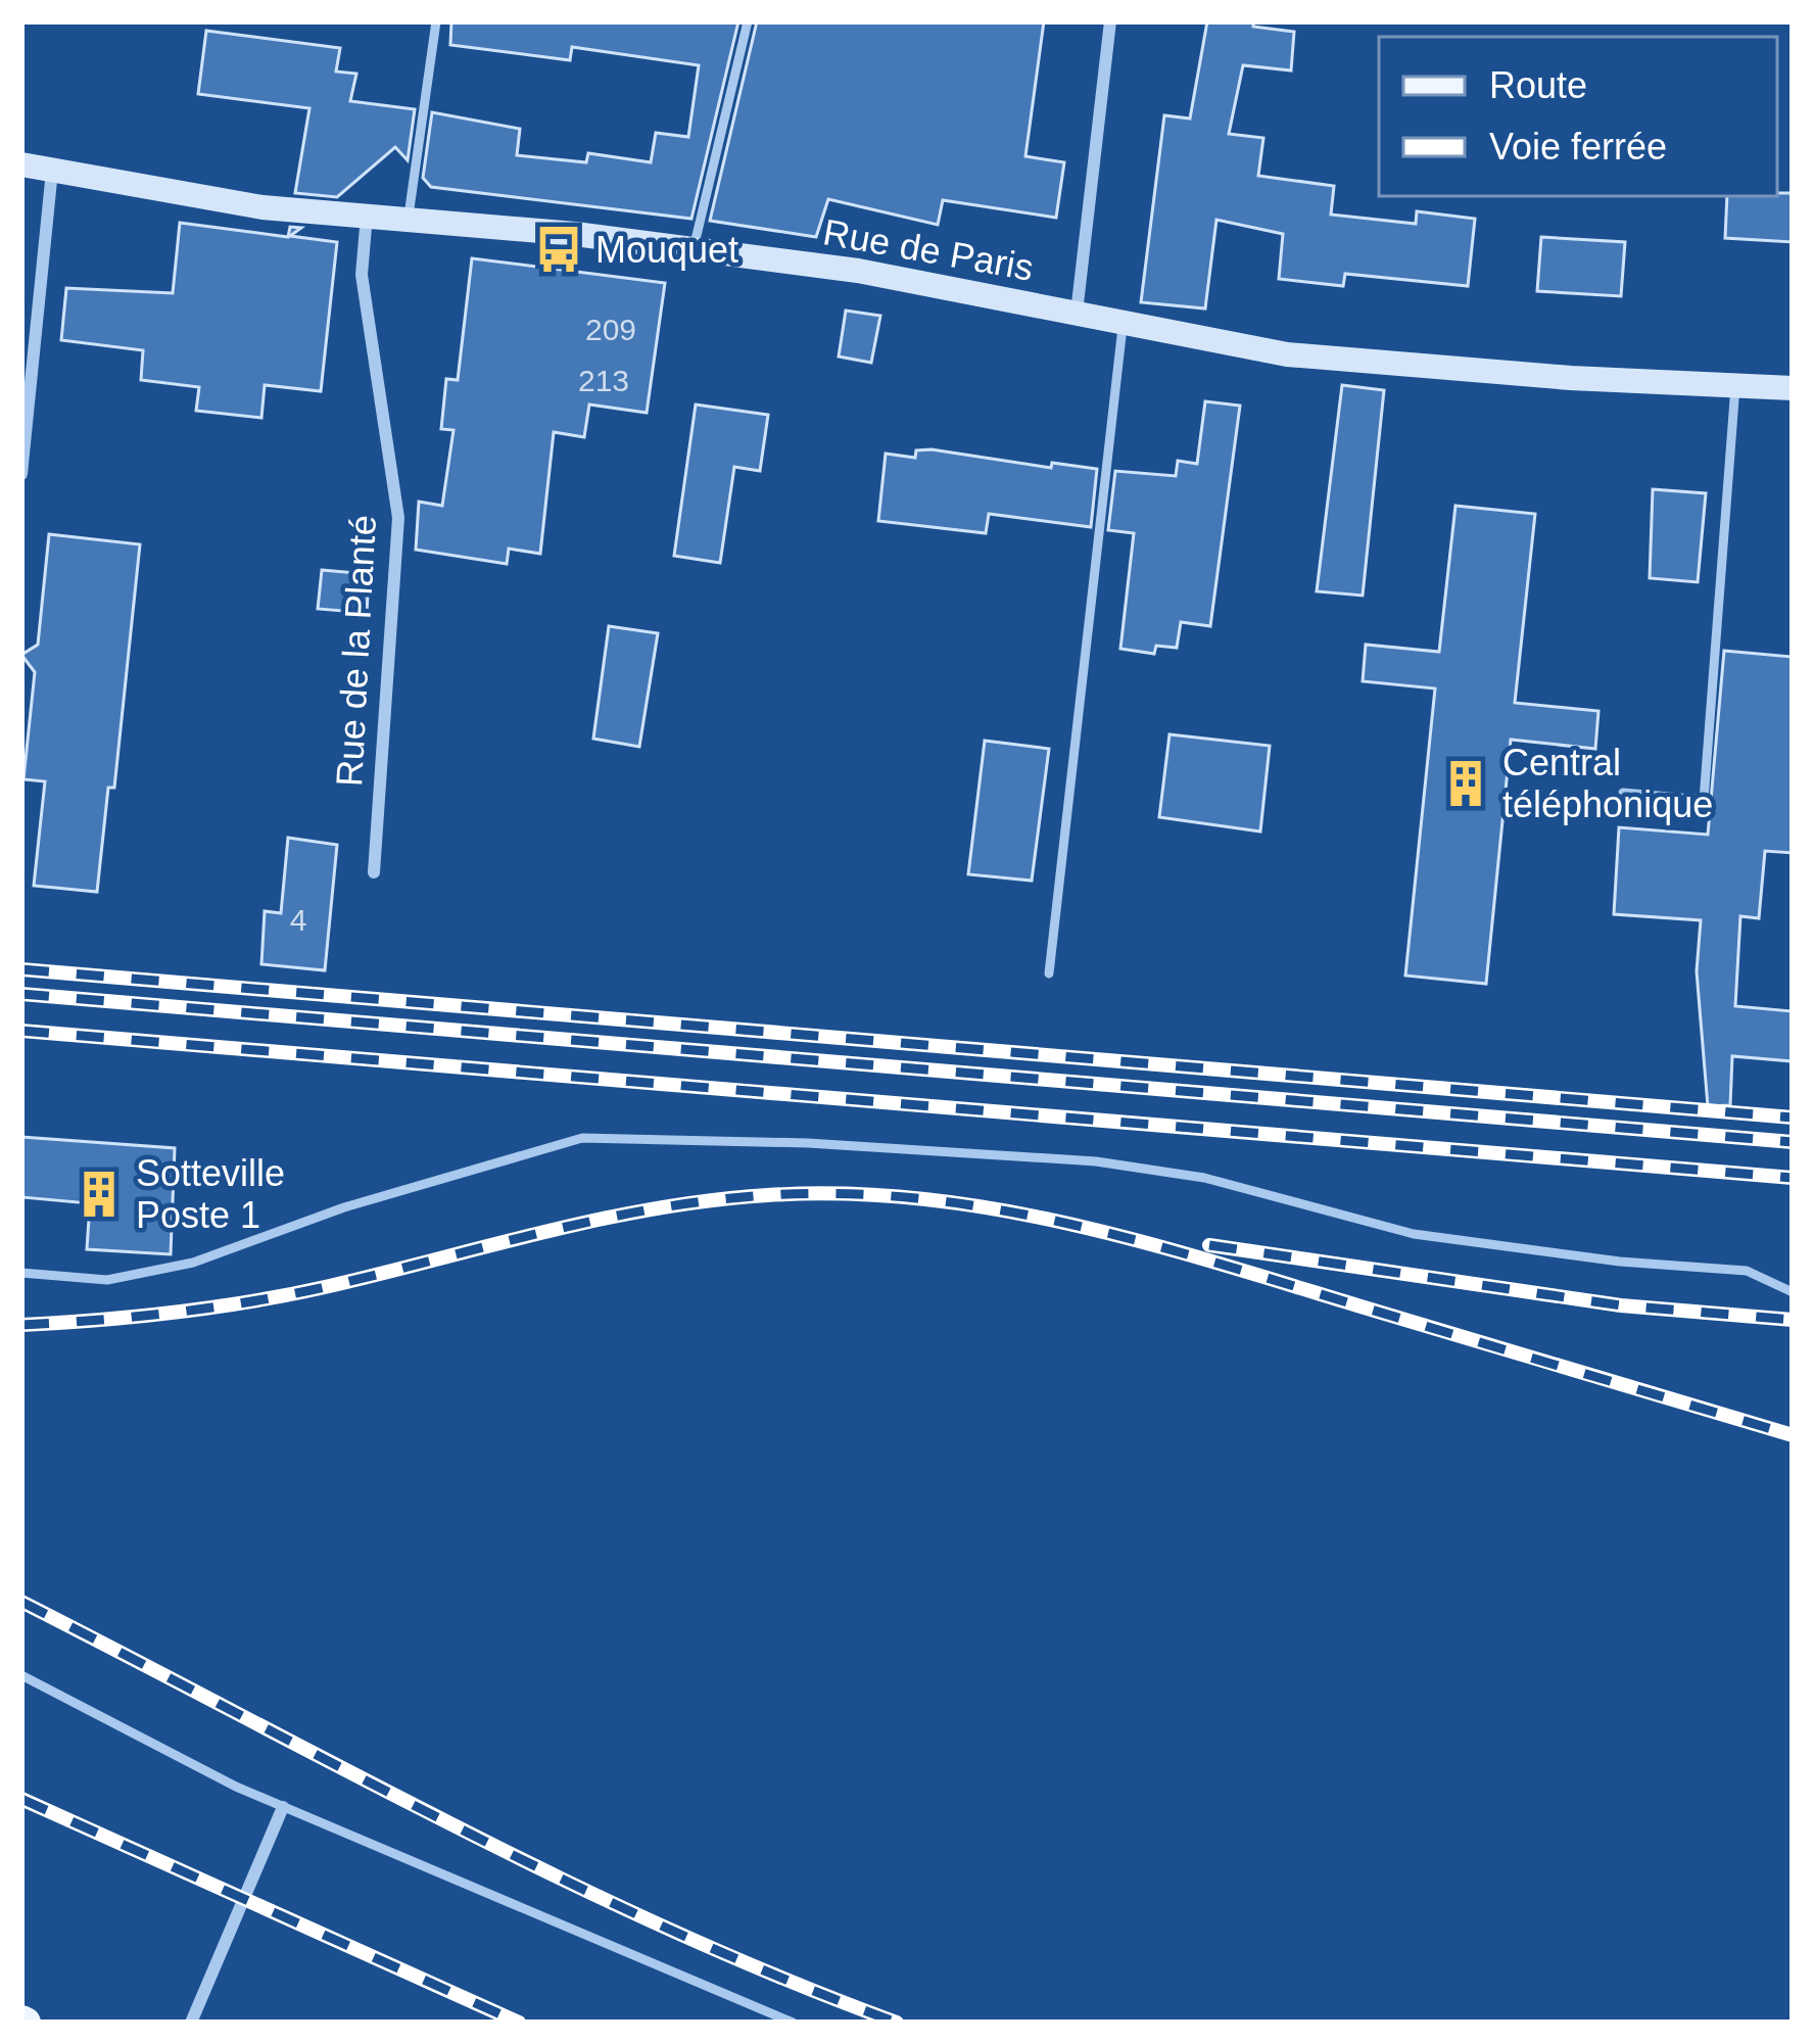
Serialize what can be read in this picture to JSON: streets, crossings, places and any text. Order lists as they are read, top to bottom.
{
  "streets": {
    "street": ["Rue de Paris", "Rue de la Planté"]
  },
  "crossings": [
    ["Rue de Paris", "Rue de la Planté"]
  ],
  "places": {
    "bus stop": ["Mouquet"],
    "building": ["Central téléphonique", "Sotteville Poste 1"]
  },
  "house_numbers": ["209", "213", "4"],
  "legend": ["Route", "Voie ferrée"]
}
